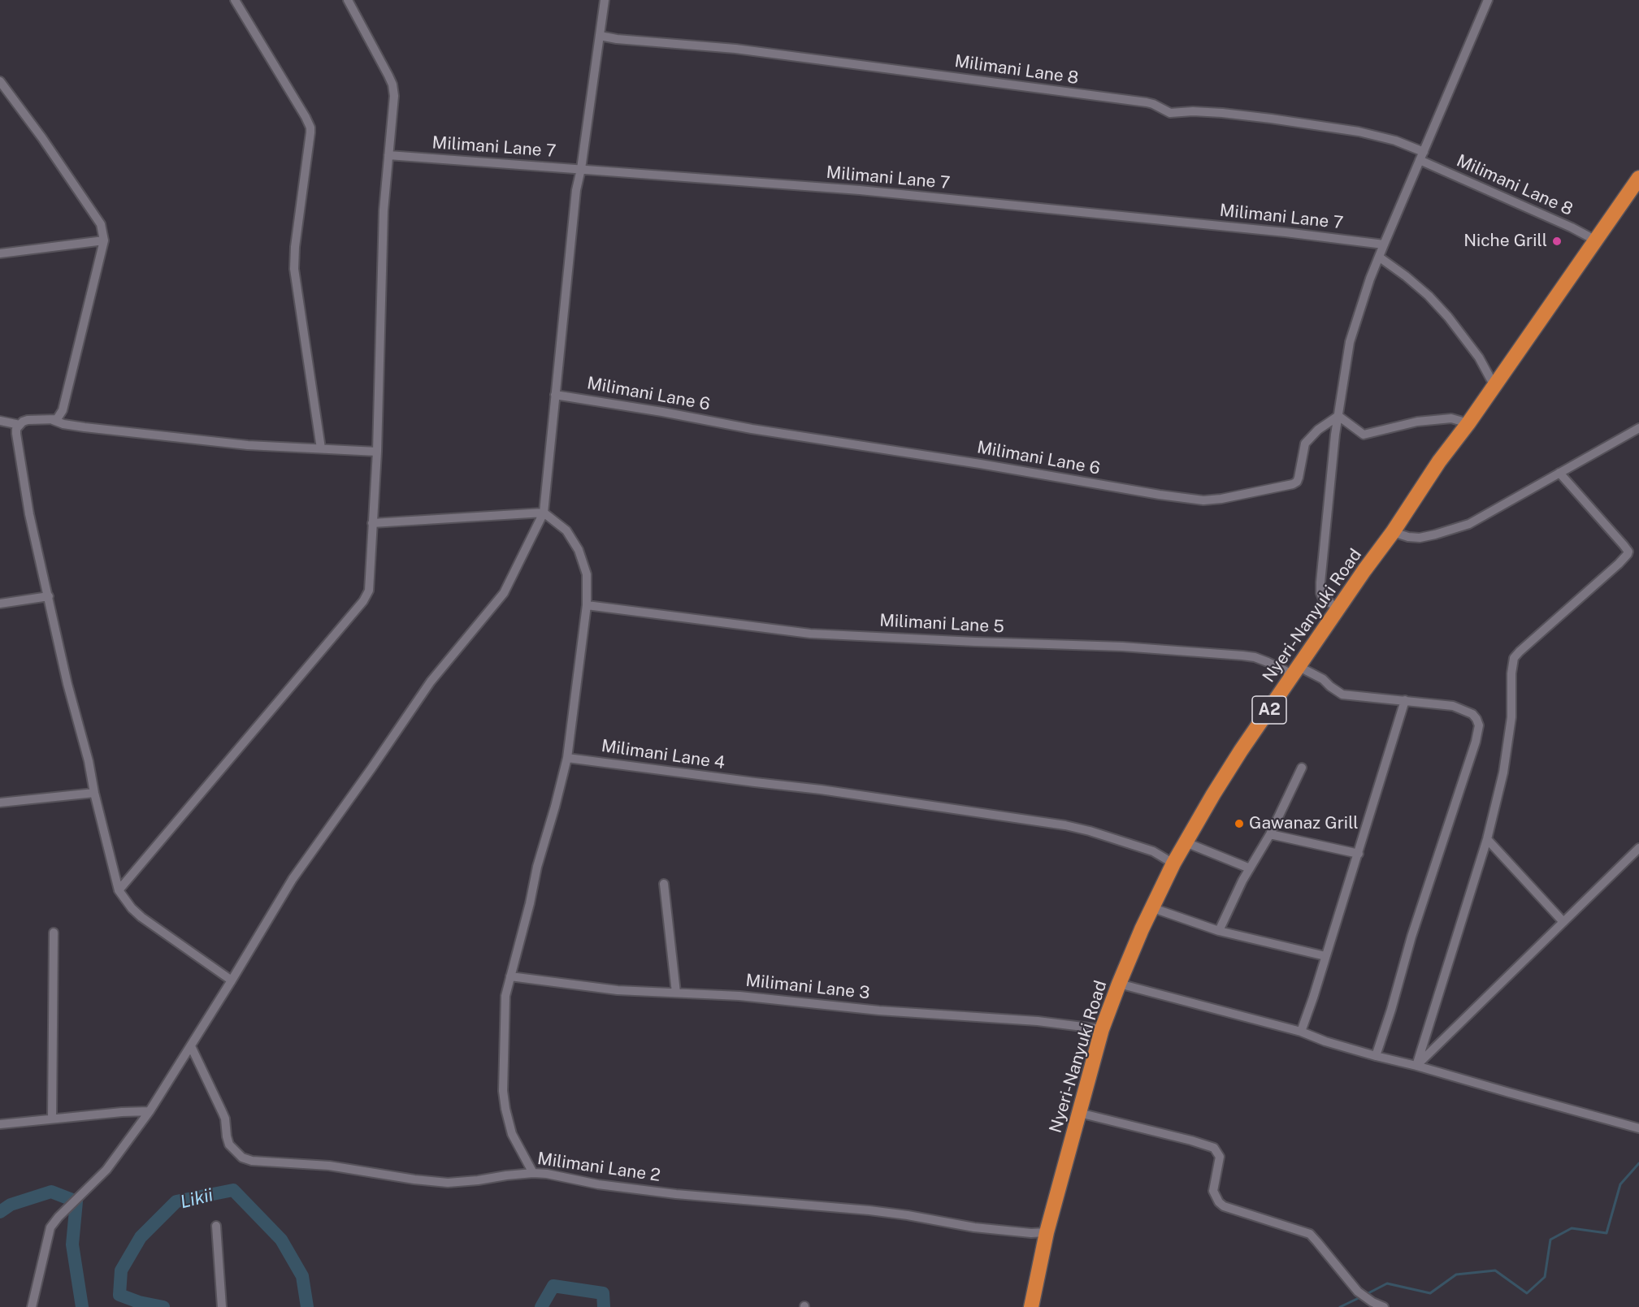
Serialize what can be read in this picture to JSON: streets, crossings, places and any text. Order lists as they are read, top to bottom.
{
  "streets": {
    "highway": ["Nyeri-Nanyuki Road", "A2"],
    "street": [
      "Milimani Lane 8",
      "Milimani Lane 7",
      "Milimani Lane 6",
      "Milimani Lane 5",
      "Milimani Lane 4",
      "Milimani Lane 3",
      "Milimani Lane 2"
    ]
  },
  "crossings": [
    ["Milimani Lane 8", "Nyeri-Nanyuki Road"],
    ["Nyeri-Nanyuki Road", "Milimani Lane 5"],
    ["Nyeri-Nanyuki Road", "Milimani Lane 4"],
    ["Nyeri-Nanyuki Road", "Milimani Lane 3"],
    ["Nyeri-Nanyuki Road", "Milimani Lane 2"]
  ],
  "water": ["Likii"],
  "places": ["Niche Grill", "Gawanaz Grill"]
}
